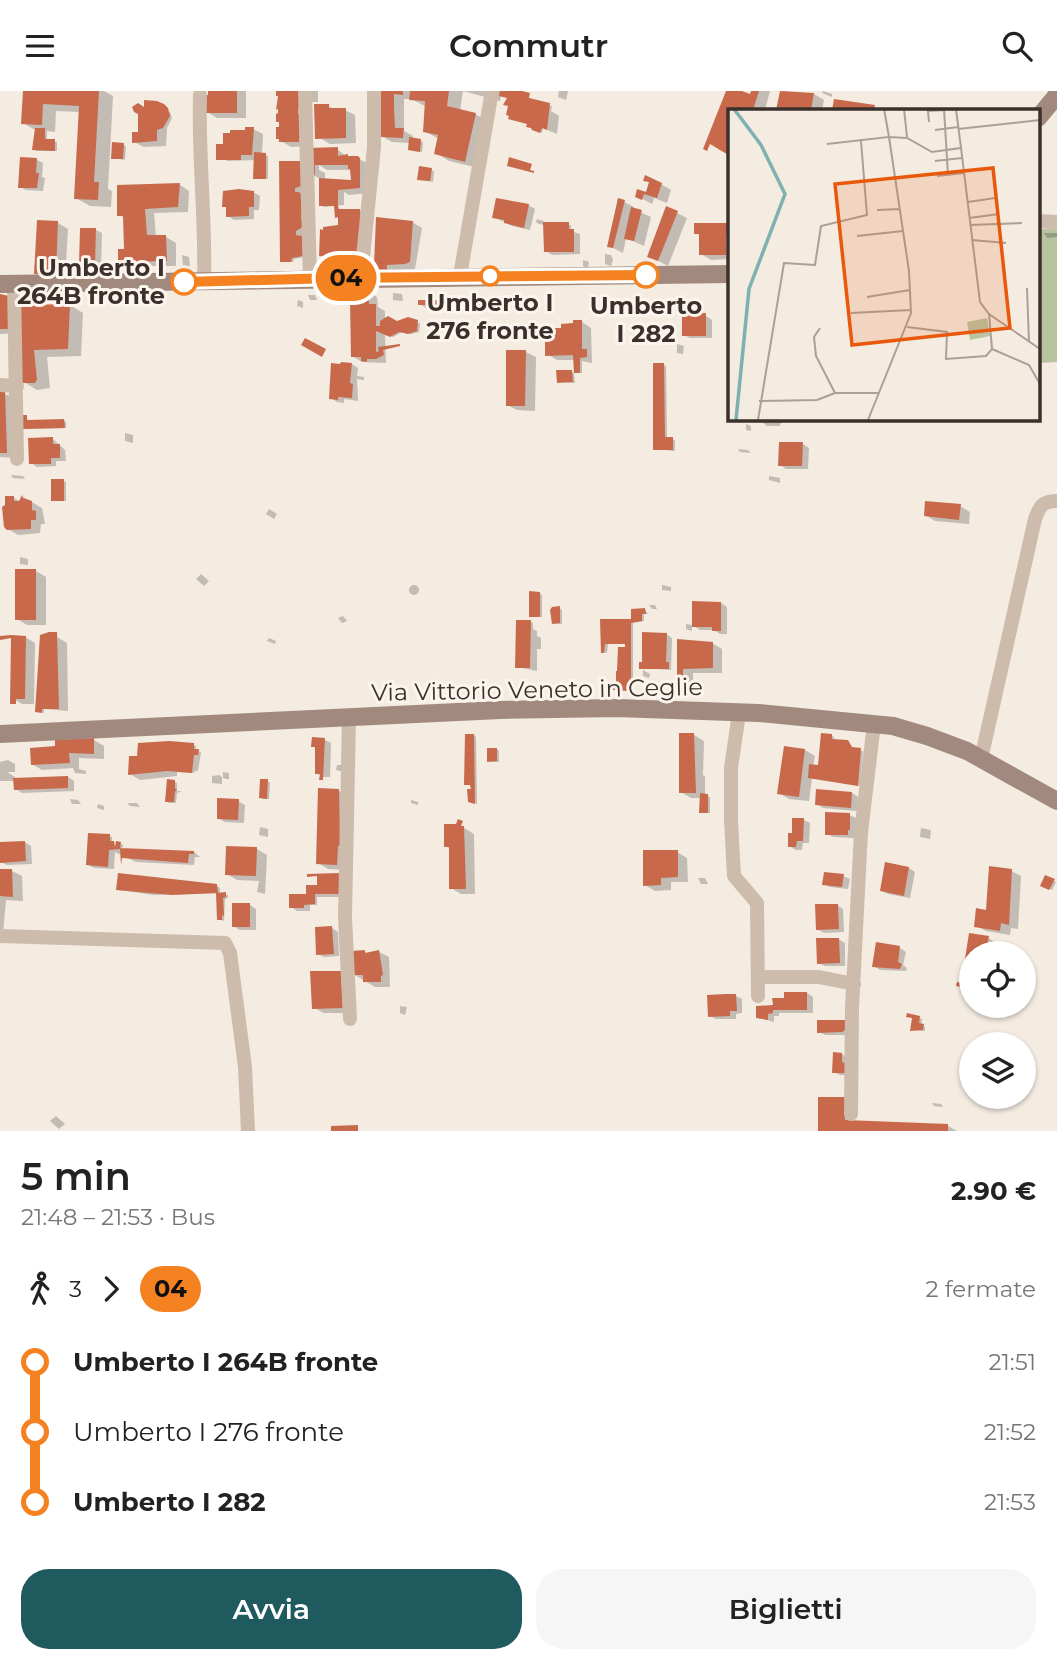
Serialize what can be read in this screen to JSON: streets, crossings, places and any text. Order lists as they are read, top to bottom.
{
  "streets": {
    "main road": ["Via Vittorio Veneto in Ceglie"]
  },
  "places": ["Umberto I 282", "Umberto I 276 fronte", "Umberto I 264B fronte"],
  "lines": ["bus line 04"],
  "page": {
    "header": "Commutr",
    "on_map": "04",
    "heading": ["5 min", "21:48 – 21:53 · Bus", "2.90 €"],
    "legs": ["3", "04", "2 fermate"],
    "list": [
      {
        "name": "Umberto I 264B fronte",
        "value": "21:51"
      },
      {
        "name": "Umberto I 276 fronte",
        "value": "21:52"
      },
      {
        "name": "Umberto I 282",
        "value": "21:53"
      }
    ],
    "buttons": ["Avvia", "Biglietti"]
  }
}
